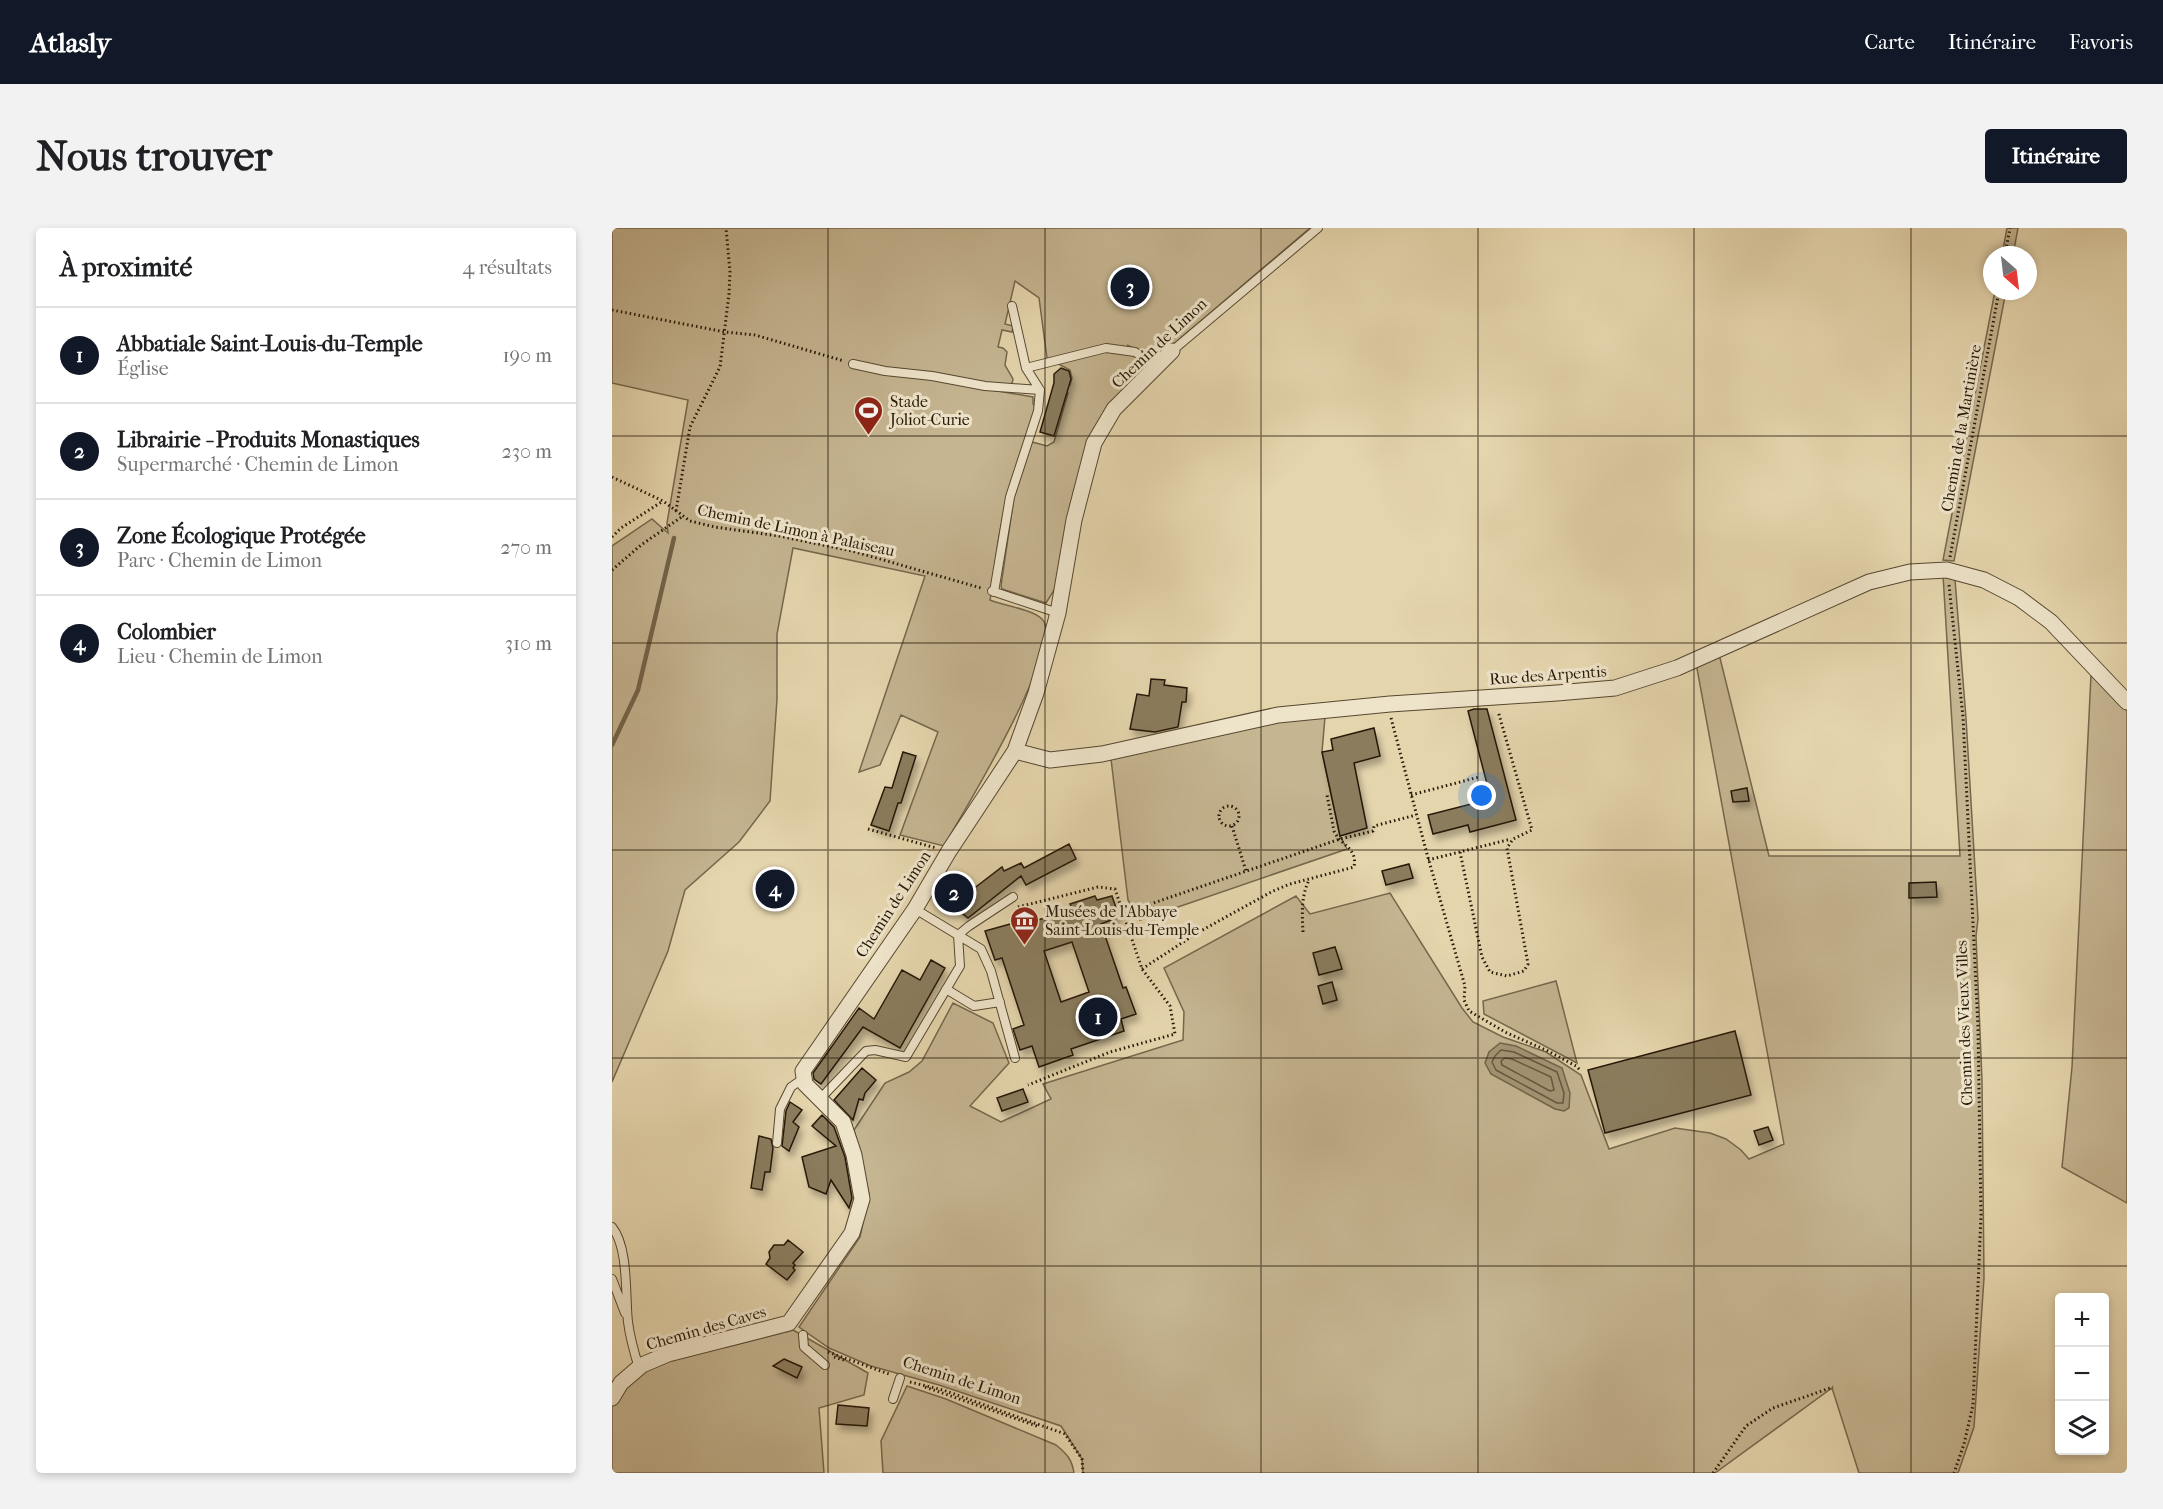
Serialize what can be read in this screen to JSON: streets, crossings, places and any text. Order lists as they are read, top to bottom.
{
  "streets": {
    "street": ["Chemin de Limon", "Rue des Arpentis", "Chemin des Caves"],
    "path": ["Chemin de la Martinière", "Chemin de Limon à Palaiseau", "Chemin des Vieux Villes"]
  },
  "crossings": [
    ["Chemin de Limon", "Rue des Arpentis"],
    ["Chemin de la Martinière", "Rue des Arpentis"],
    ["Chemin de la Martinière", "Chemin des Vieux Villes"],
    ["Rue des Arpentis", "Chemin des Vieux Villes"]
  ],
  "places": {
    "sports": ["Stade Joliot-Curie"],
    "museum": ["Musées de l'Abbaye Saint-Louis-du-Temple"]
  },
  "north": "bottom right",
  "page": {
    "header": "Atlasly",
    "nav": ["Carte", "Itinéraire", "Favoris"],
    "buttons": "Itinéraire",
    "title": "Nous trouver",
    "heading": ["À proximité", "4 résultats"],
    "pins": [
      "3",
      "4",
      "2",
      "1"
    ],
    "list": [
      {
        "mark": "1",
        "name": "Abbatiale Saint-Louis-du-Temple",
        "note": "Église",
        "value": "190 m"
      },
      {
        "mark": "2",
        "name": "Librairie - Produits Monastiques",
        "note": "Supermarché · Chemin de Limon",
        "value": "230 m"
      },
      {
        "mark": "3",
        "name": "Zone Écologique Protégée",
        "note": "Parc · Chemin de Limon",
        "value": "270 m"
      },
      {
        "mark": "4",
        "name": "Colombier",
        "note": "Lieu · Chemin de Limon",
        "value": "310 m"
      }
    ],
    "map_buttons": ["+", "−"]
  }
}
